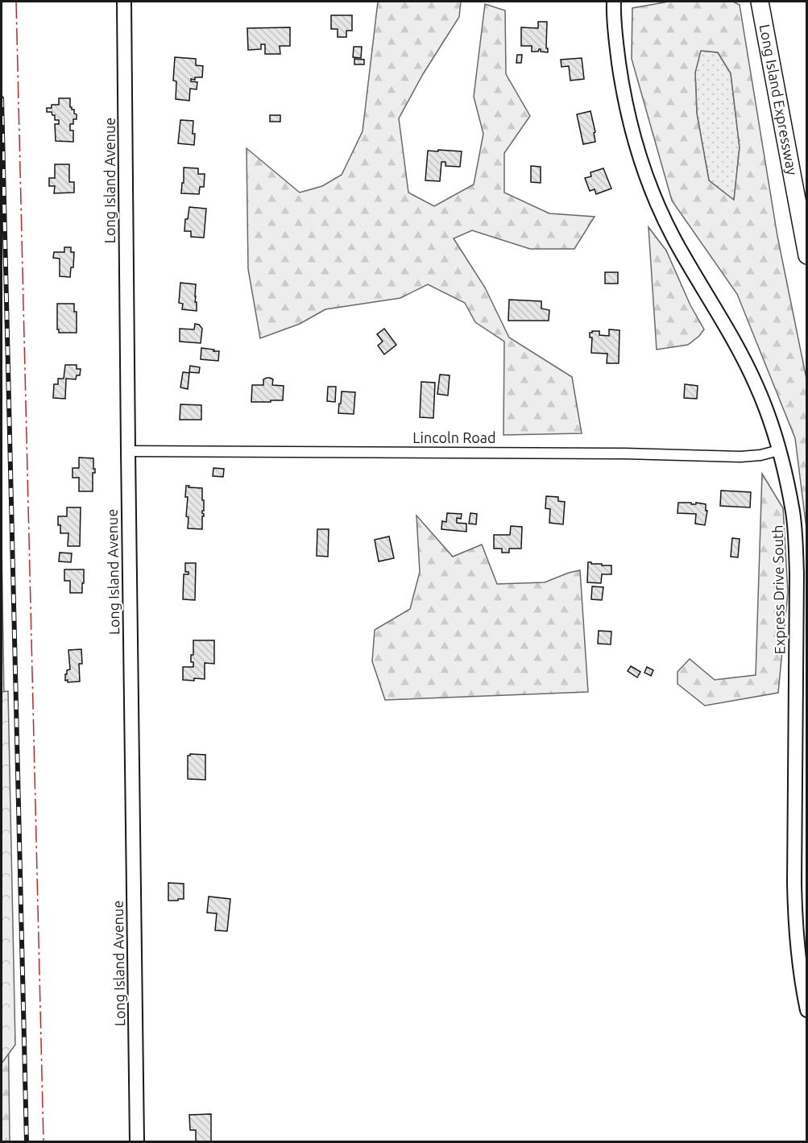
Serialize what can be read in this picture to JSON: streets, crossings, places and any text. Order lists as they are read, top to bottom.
{
  "streets": {
    "highway": ["Long Island Expressway"],
    "street": ["Long Island Avenue", "Lincoln Road", "Express Drive South"]
  },
  "crossings": [
    ["Long Island Avenue", "Lincoln Road"],
    ["Lincoln Road", "Express Drive South"]
  ]
}
